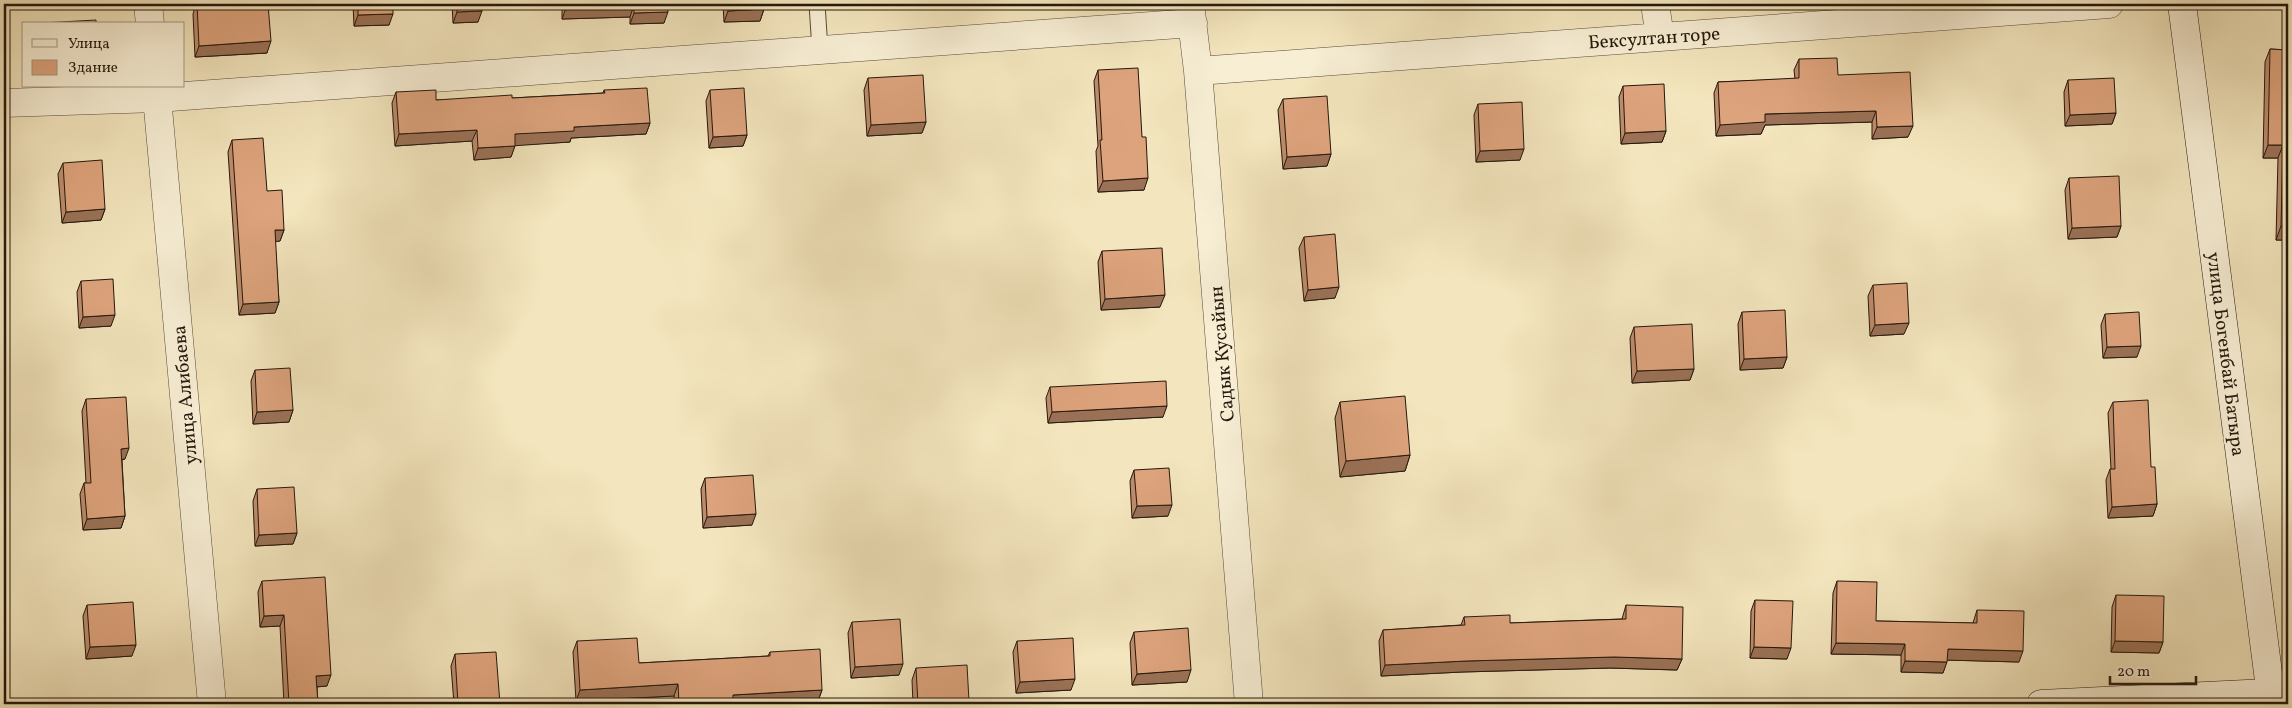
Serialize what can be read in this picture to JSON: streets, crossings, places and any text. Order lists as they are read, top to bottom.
{
  "streets": {
    "street": [
      "Бексултан торе",
      "Садык Кусайын",
      "улица Богенбай Батыра",
      "улица Алибаева"
    ]
  },
  "crossings": [
    ["Бексултан торе", "Садык Кусайын"]
  ],
  "legend": ["Улица", "Здание"],
  "scale_bar": "20 m"
}
